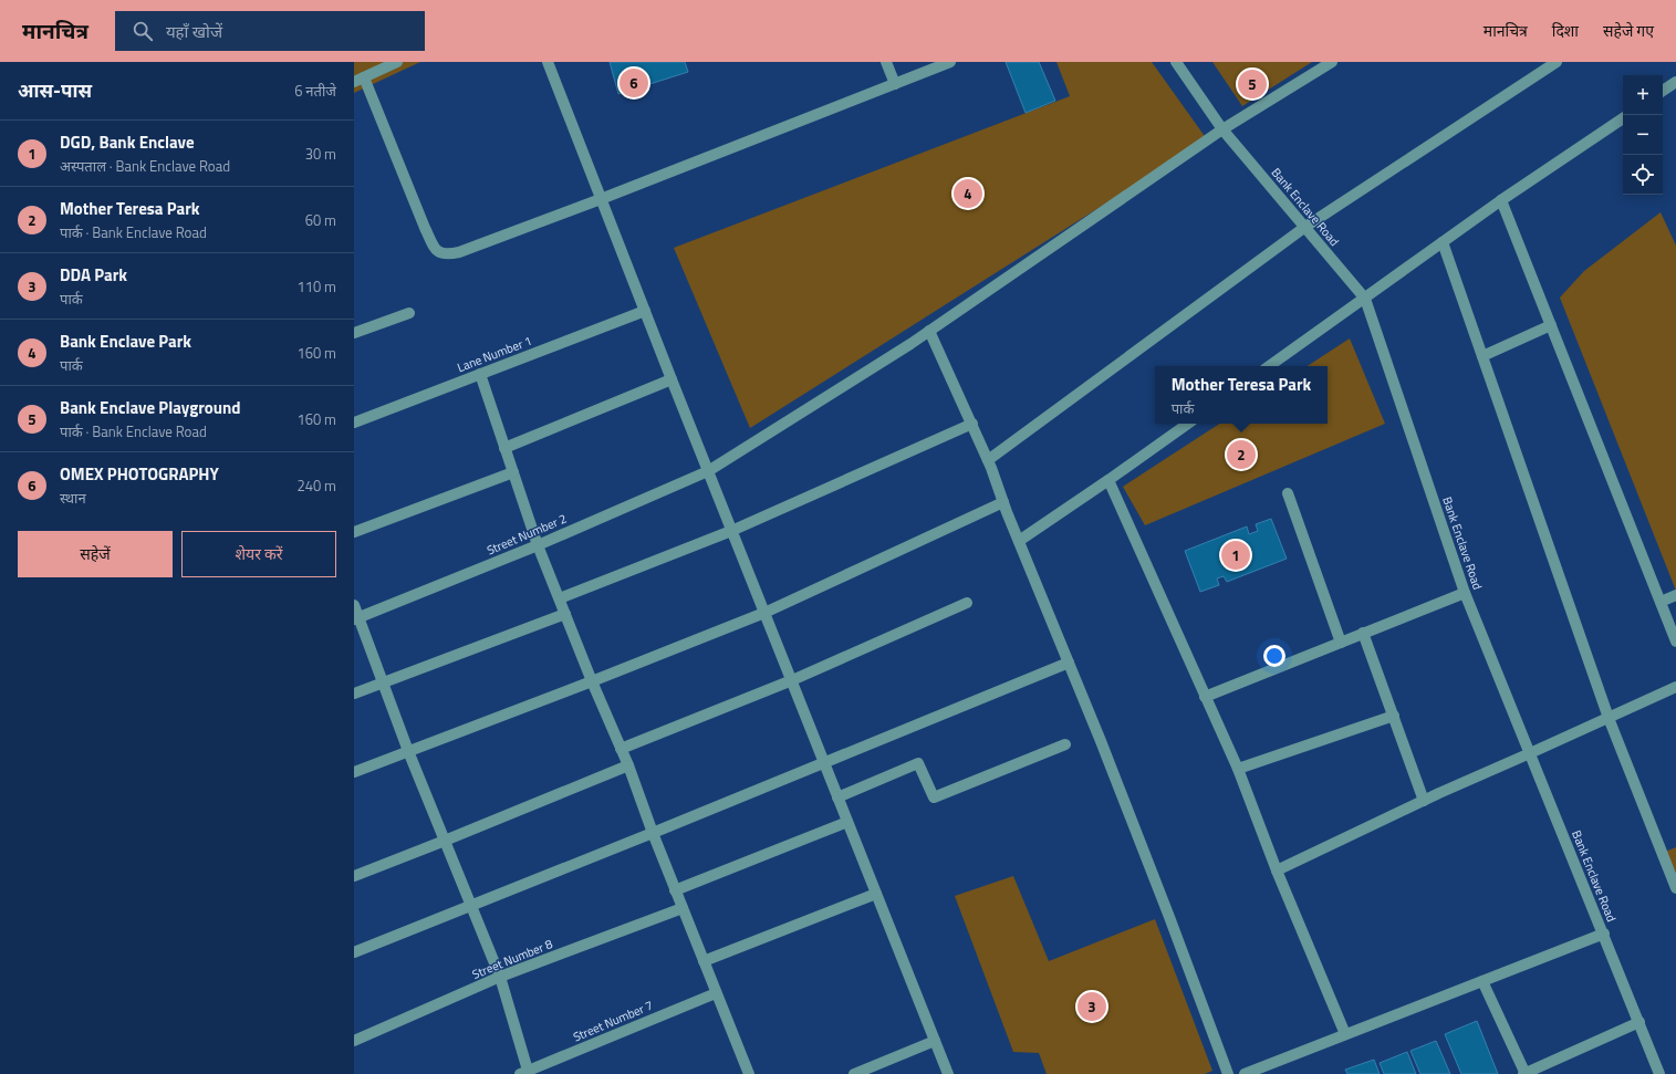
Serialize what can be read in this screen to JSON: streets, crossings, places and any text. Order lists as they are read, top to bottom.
{
  "streets": {
    "street": [
      "Bank Enclave Road",
      "Lane Number 1",
      "Street Number 2",
      "Street Number 8",
      "Street Number 7"
    ]
  },
  "crossings": [
    ["Bank Enclave Road", "Street Number 2"]
  ],
  "page": {
    "header": "मानचित्र",
    "search": "यहाँ खोजें",
    "nav": ["मानचित्र", "दिशा", "सहेजे गए"],
    "heading": ["आस-पास", "6 नतीजे"],
    "pins": [
      "6",
      "5",
      "4",
      "2",
      "1",
      "3"
    ],
    "map_buttons": ["+", "−"],
    "list": [
      {
        "mark": "1",
        "name": "DGD, Bank Enclave",
        "note": "अस्पताल · Bank Enclave Road",
        "value": "30 m"
      },
      {
        "mark": "2",
        "name": "Mother Teresa Park",
        "note": "पार्क · Bank Enclave Road",
        "value": "60 m"
      },
      {
        "mark": "3",
        "name": "DDA Park",
        "note": "पार्क",
        "value": "110 m"
      },
      {
        "mark": "4",
        "name": "Bank Enclave Park",
        "note": "पार्क",
        "value": "160 m"
      },
      {
        "mark": "5",
        "name": "Bank Enclave Playground",
        "note": "पार्क · Bank Enclave Road",
        "value": "160 m"
      },
      {
        "mark": "6",
        "name": "OMEX PHOTOGRAPHY",
        "note": "स्थान",
        "value": "240 m"
      }
    ],
    "popup": ["Mother Teresa Park", "पार्क"],
    "buttons": ["सहेजें", "शेयर करें"]
  }
}
